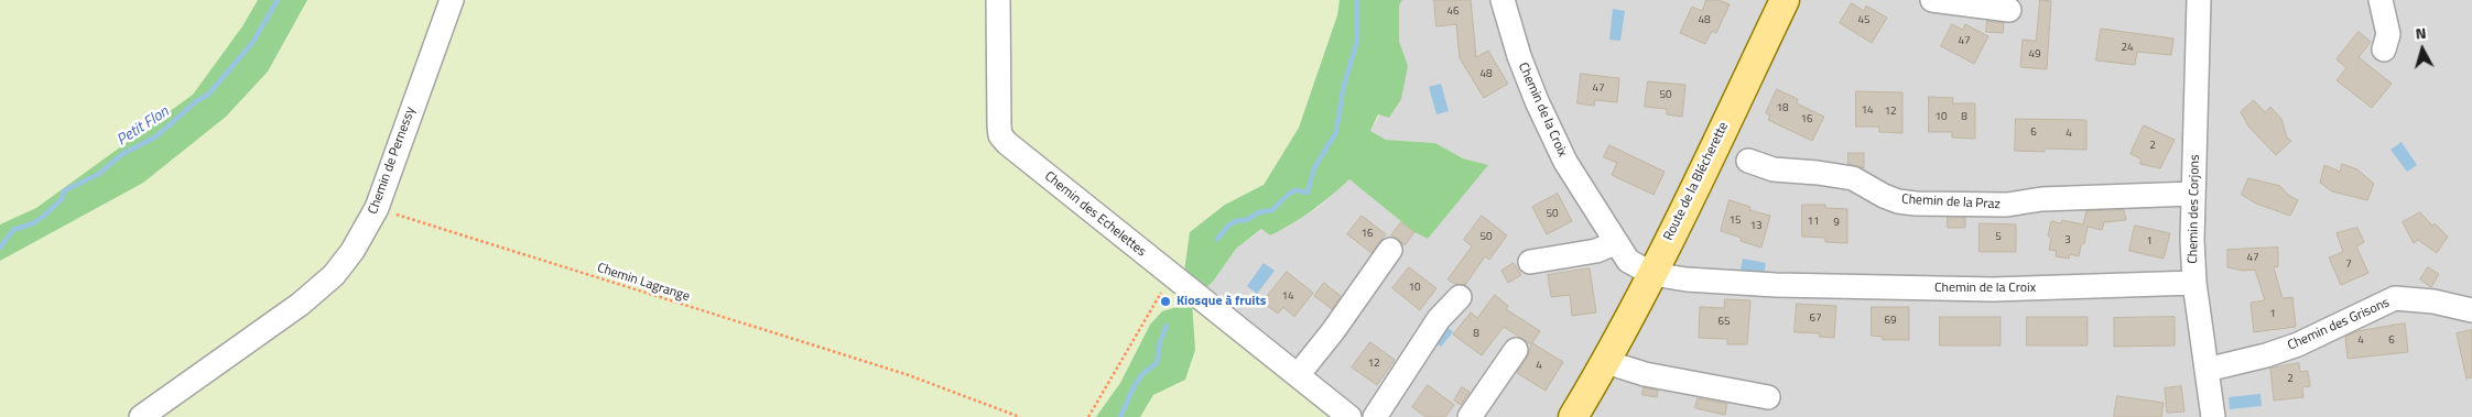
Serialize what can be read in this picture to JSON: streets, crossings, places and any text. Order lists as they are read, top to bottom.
{
  "streets": {
    "main road": ["Route de la Blécherette"],
    "street": [
      "Chemin de la Croix",
      "Chemin de Pernessy",
      "Chemin de la Praz",
      "Chemin des Corjons",
      "Chemin des Echelettes",
      "Chemin des Grisons"
    ],
    "path": ["Chemin Lagrange"]
  },
  "crossings": [
    ["Chemin de la Croix", "Route de la Blécherette"],
    ["Chemin de la Croix", "Chemin des Corjons"],
    ["Chemin de Pernessy", "Chemin Lagrange"],
    ["Chemin de la Praz", "Chemin des Corjons"],
    ["Chemin des Corjons", "Chemin des Grisons"]
  ],
  "water": ["Petit Flon"],
  "places": ["Kiosque à fruits"],
  "house_numbers": [
    "46",
    "48",
    "45",
    "47",
    "24",
    "49",
    "48",
    "47",
    "50",
    "18",
    "14",
    "12",
    "10",
    "8",
    "16",
    "6",
    "4",
    "2",
    "50",
    "15",
    "11",
    "9",
    "13",
    "16",
    "50",
    "5",
    "3",
    "1",
    "47",
    "7",
    "10",
    "14",
    "1",
    "67",
    "69",
    "65",
    "8",
    "4",
    "6",
    "12",
    "4",
    "2"
  ],
  "north": "top"
}
